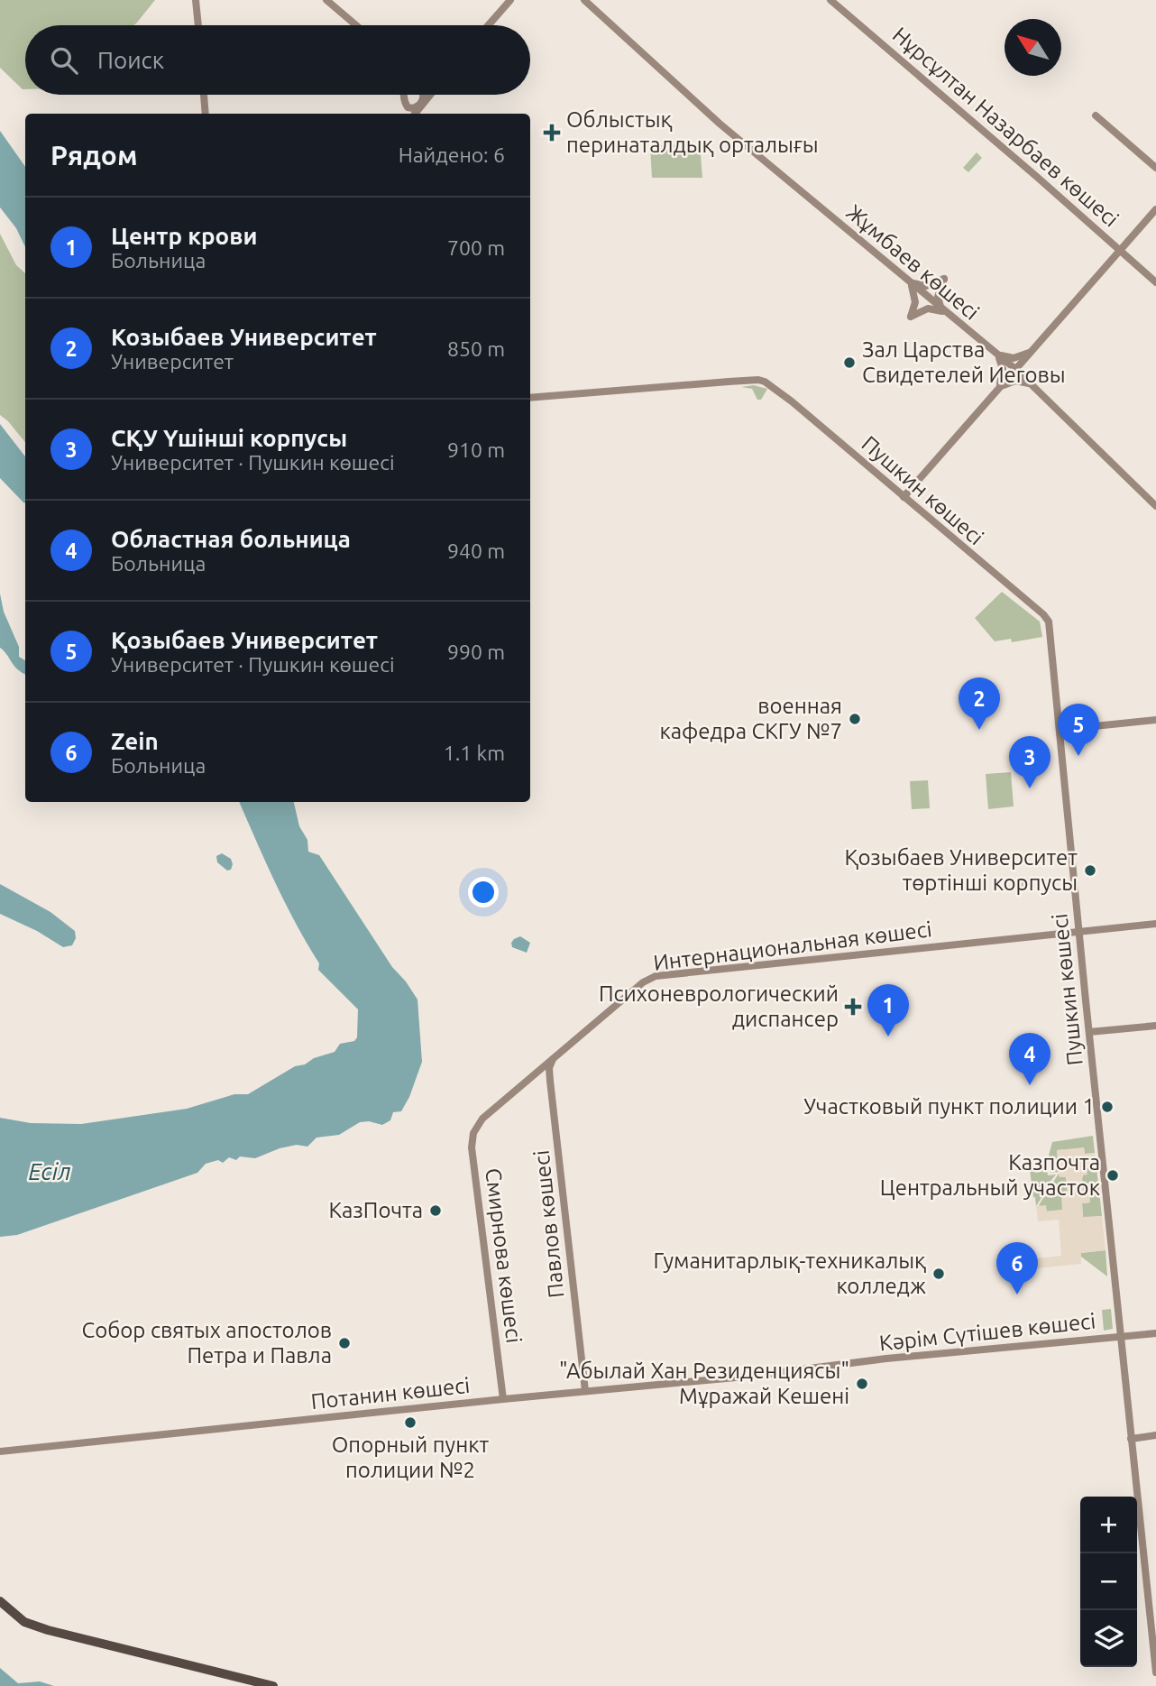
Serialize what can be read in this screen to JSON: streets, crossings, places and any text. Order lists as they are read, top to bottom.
{
  "streets": {
    "street": [
      "Нұрсұлтан Назарбаев көшесі",
      "Жұмбаев көшесі",
      "Пушкин көшесі",
      "Интернациональная көшесі",
      "Павлов көшесі",
      "Смирнова көшесі",
      "Кәрім Сүтішев көшесі",
      "Потанин көшесі"
    ]
  },
  "crossings": [
    ["Пушкин көшесі", "Интернациональная көшесі"],
    ["Пушкин көшесі", "Кәрім Сүтішев көшесі"],
    ["Интернациональная көшесі", "Павлов көшесі"],
    ["Интернациональная көшесі", "Смирнова көшесі"],
    ["Павлов көшесі", "Потанин көшесі"],
    ["Смирнова көшесі", "Потанин көшесі"],
    ["Кәрім Сүтішев көшесі", "Потанин көшесі"]
  ],
  "water": ["Есіл"],
  "places": {
    "health": ["Облыстық перинаталдық орталығы", "Психоневрологический диспансер"],
    "other": [
      "Зал Царства Свидетелей Иеговы",
      "военная кафедра СКГУ №7",
      "Қозыбаев Университет төртінші корпусы",
      "Участковый пункт полиции 1",
      "Казпочта Центральный участок",
      "КазПочта",
      "Гуманитарлық-техникалық колледж",
      "Собор святых апостолов Петра и Павла",
      "\"Абылай Хан Резиденциясы\" Мұражай Кешені",
      "Опорный пункт полиции №2"
    ]
  },
  "north": "top left",
  "page": {
    "search": "Поиск",
    "heading": ["Рядом", "Найдено: 6"],
    "list": [
      {
        "mark": "1",
        "name": "Центр крови",
        "note": "Больница",
        "value": "700 m"
      },
      {
        "mark": "2",
        "name": "Козыбаев Университет",
        "note": "Университет",
        "value": "850 m"
      },
      {
        "mark": "3",
        "name": "СҚУ Үшінші корпусы",
        "note": "Университет · Пушкин көшесі",
        "value": "910 m"
      },
      {
        "mark": "4",
        "name": "Областная больница",
        "note": "Больница",
        "value": "940 m"
      },
      {
        "mark": "5",
        "name": "Қозыбаев Университет",
        "note": "Университет · Пушкин көшесі",
        "value": "990 m"
      },
      {
        "mark": "6",
        "name": "Zein",
        "note": "Больница",
        "value": "1.1 km"
      }
    ],
    "pins": [
      "2",
      "5",
      "3",
      "1",
      "4",
      "6"
    ],
    "map_buttons": ["+", "−"]
  }
}
